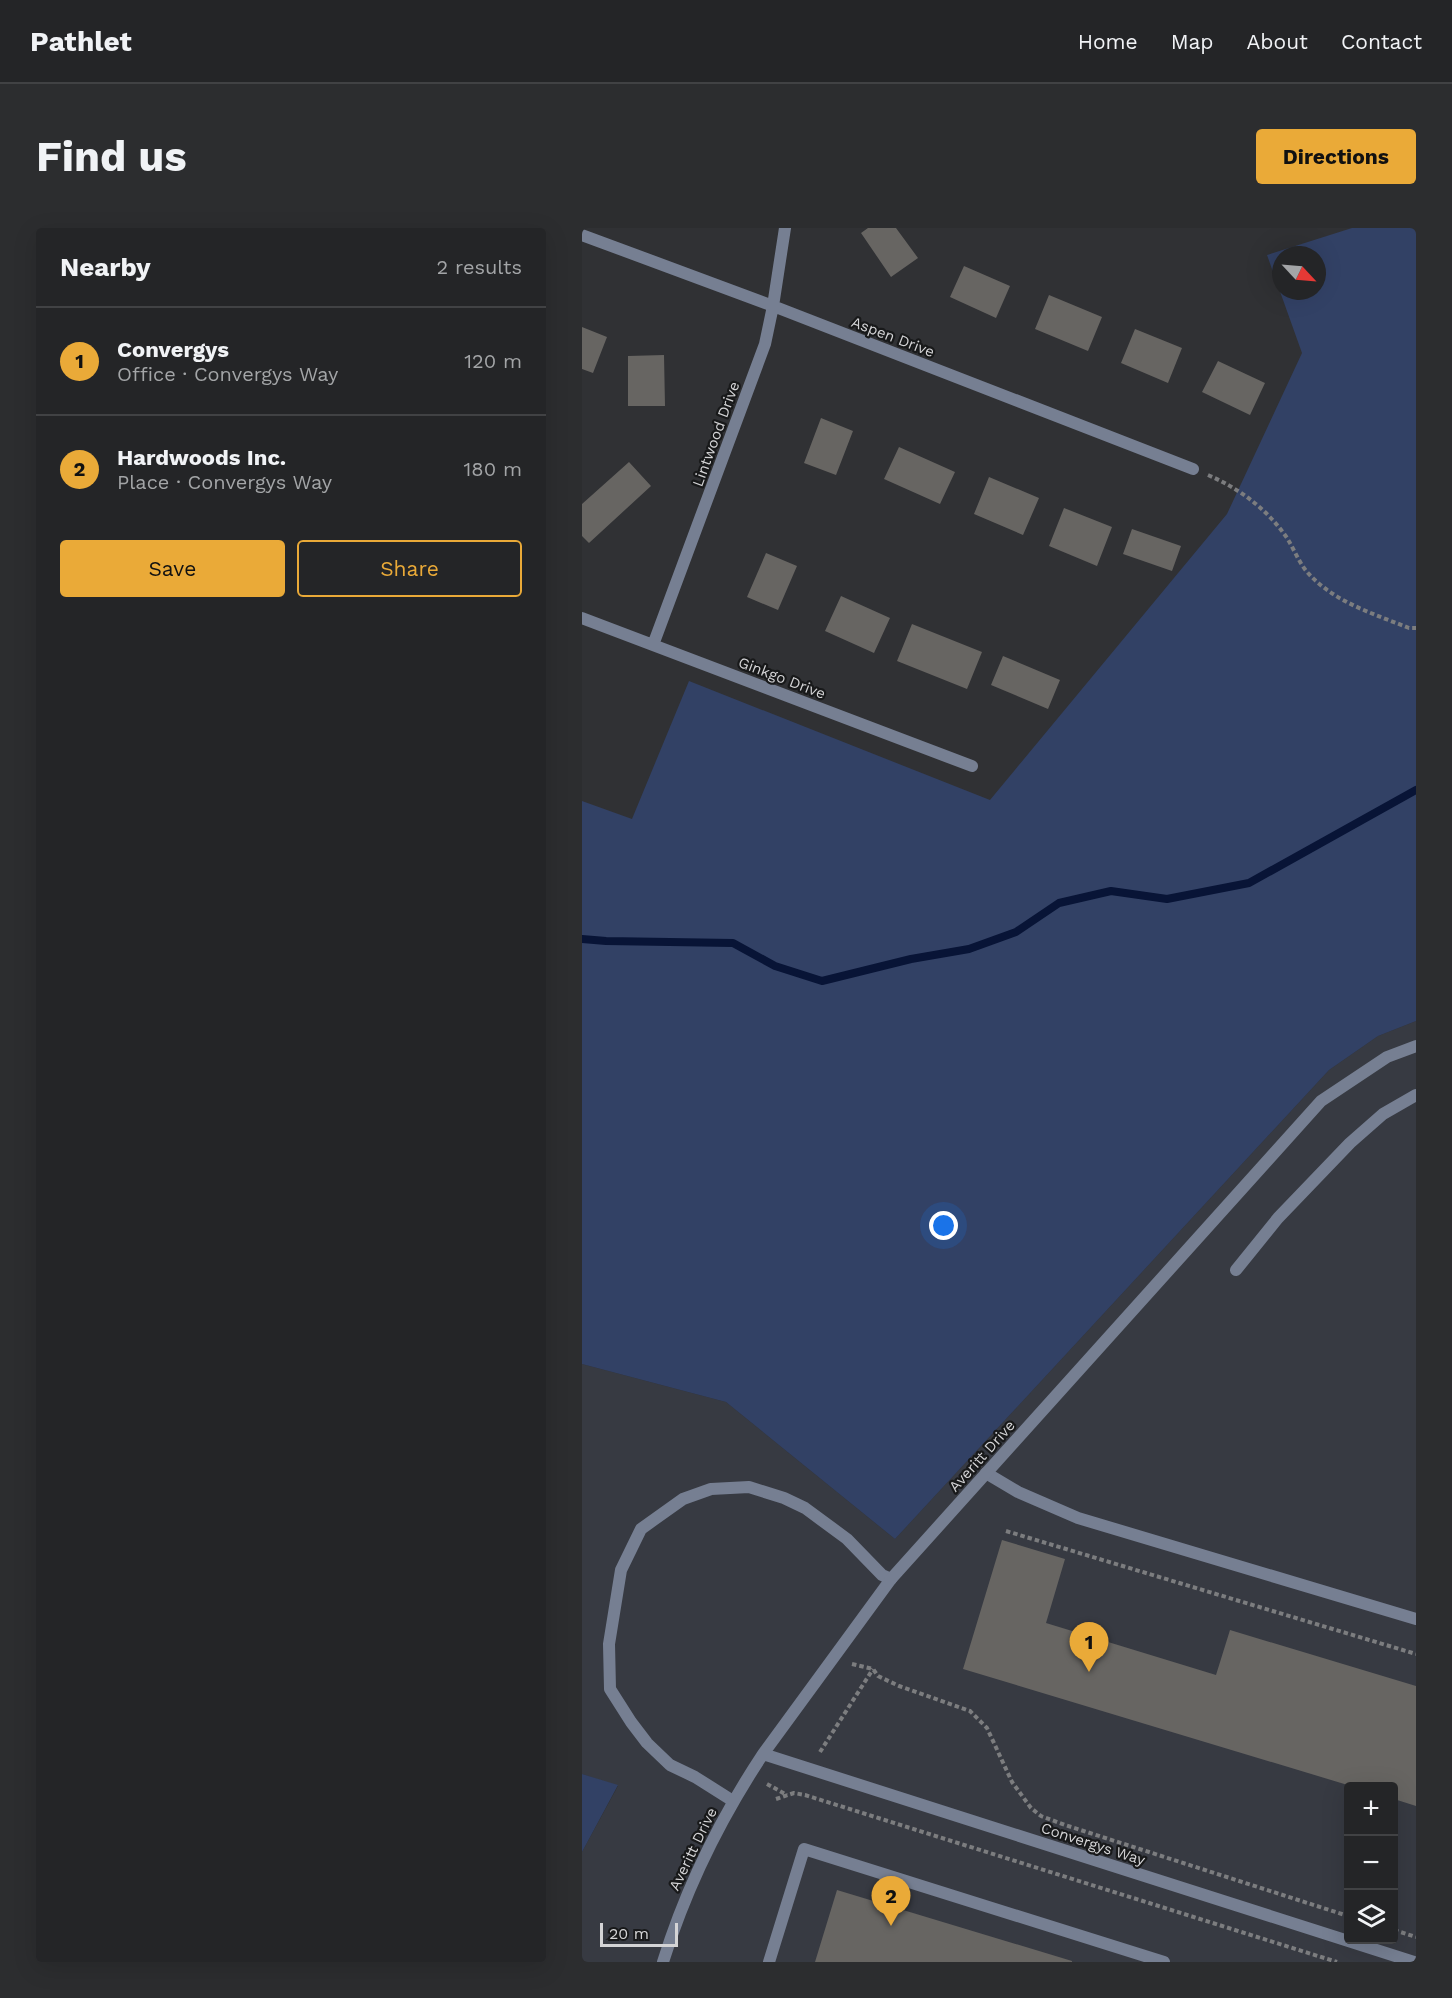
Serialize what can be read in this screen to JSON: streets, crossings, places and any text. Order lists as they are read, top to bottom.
{
  "streets": {
    "street": [
      "Aspen Drive",
      "Lintwood Drive",
      "Ginkgo Drive",
      "Averitt Drive",
      "Convergys Way"
    ]
  },
  "crossings": [
    ["Aspen Drive", "Lintwood Drive"],
    ["Lintwood Drive", "Ginkgo Drive"],
    ["Averitt Drive", "Convergys Way"]
  ],
  "scale_bar": "20 m",
  "north": "bottom right",
  "page": {
    "header": "Pathlet",
    "nav": [
      "Home",
      "Map",
      "About",
      "Contact"
    ],
    "buttons": [
      "Directions",
      ["Save", "Share"]
    ],
    "title": "Find us",
    "heading": ["Nearby", "2 results"],
    "list": [
      {
        "mark": "1",
        "name": "Convergys",
        "note": "Office · Convergys Way",
        "value": "120 m"
      },
      {
        "mark": "2",
        "name": "Hardwoods Inc.",
        "note": "Place · Convergys Way",
        "value": "180 m"
      }
    ],
    "pins": ["1", "2"],
    "map_buttons": ["+", "−"],
    "scale": "20 m"
  }
}
